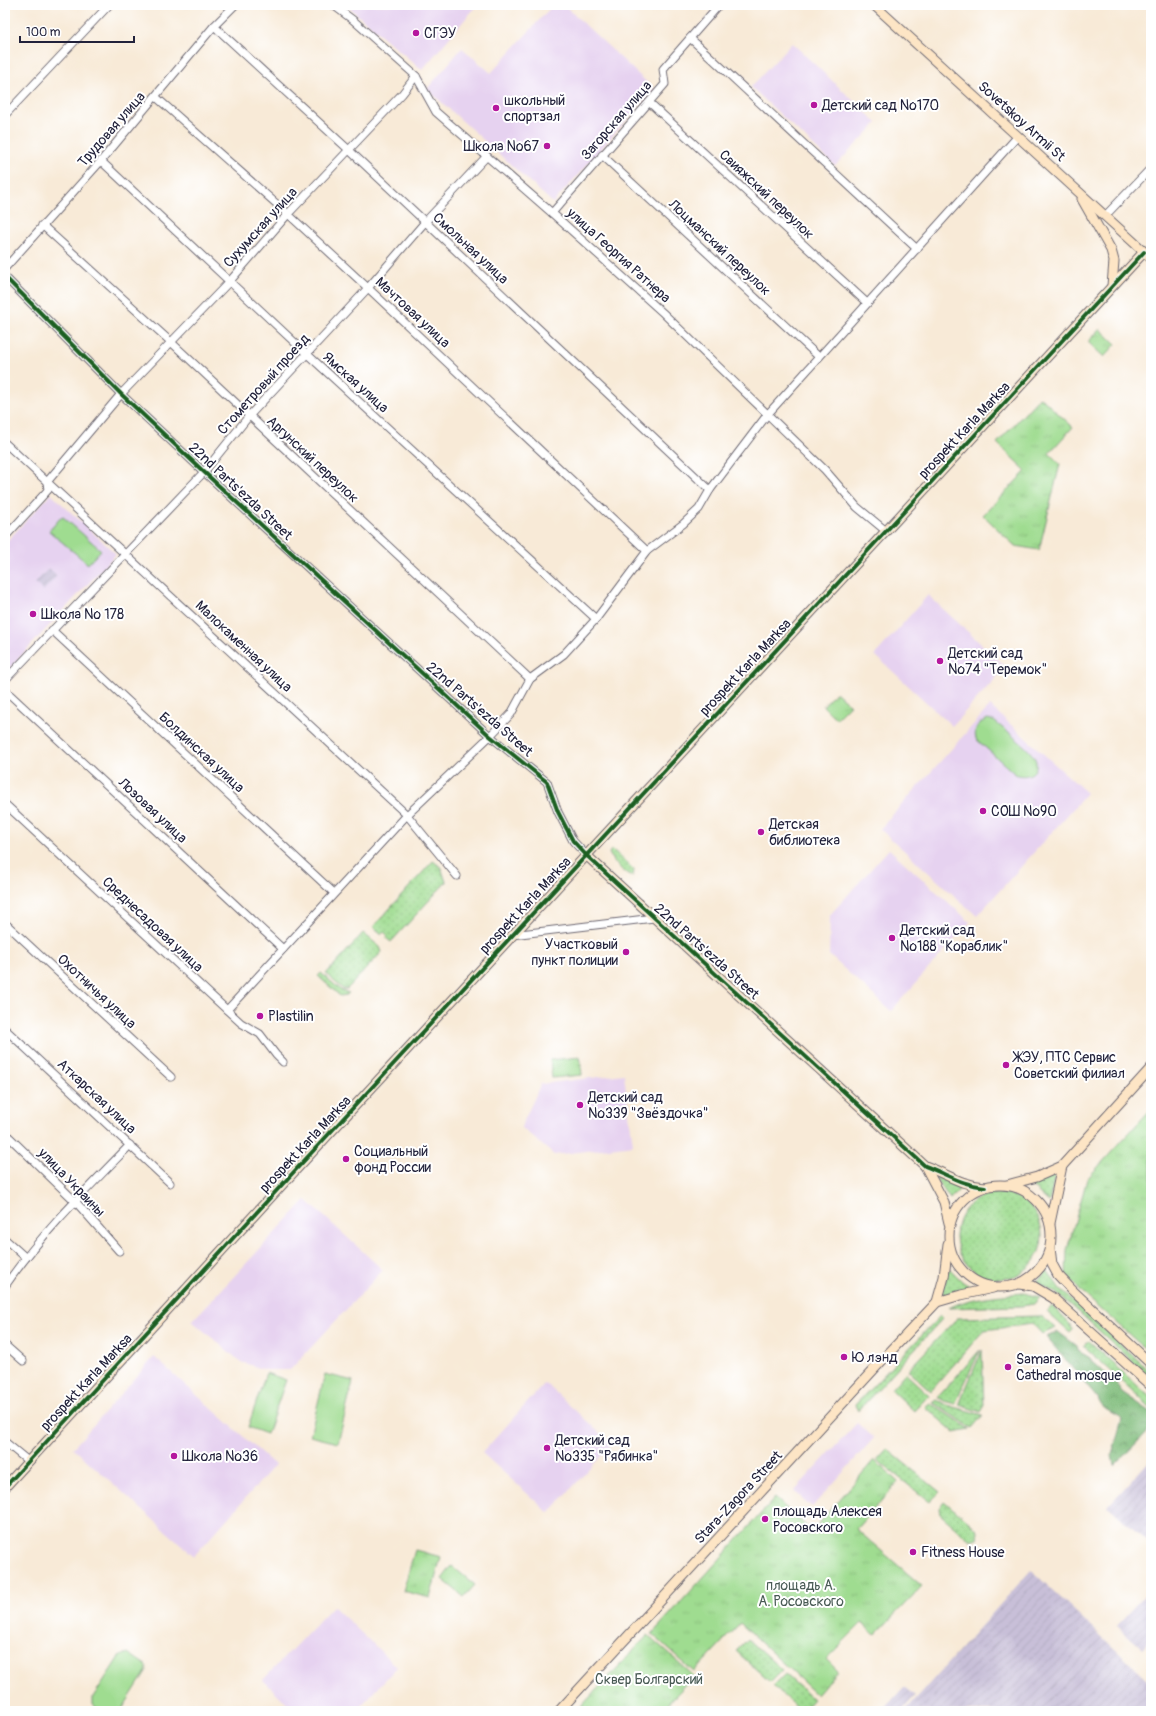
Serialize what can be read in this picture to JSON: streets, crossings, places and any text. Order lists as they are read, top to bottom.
{
  "streets": {
    "street": [
      "Загорская улица",
      "Sovetskoy Armii St",
      "Трудовая улица",
      "Свияжский переулок",
      "Сухумская улица",
      "Лоцманский переулок",
      "Смольная улица",
      "улица Георгия Ратнера",
      "Мачтовая улица",
      "Ямская улица",
      "Стометровый проезд",
      "prospekt Karla Marksa",
      "Аргунский переулок",
      "22nd Parts'ezda Street",
      "Малокаменная улица",
      "Болдинская улица",
      "Лозовая улица",
      "Среднесадовая улица",
      "Охотничья улица",
      "Аткарская улица",
      "улица Украины",
      "Stara-Zagora Street"
    ]
  },
  "crossings": [
    ["Загорская улица", "Свияжский переулок"],
    ["Загорская улица", "Лоцманский переулок"],
    ["Загорская улица", "улица Георгия Ратнера"],
    ["Sovetskoy Armii St", "prospekt Karla Marksa"],
    ["Трудовая улица", "Смольная улица"],
    ["Трудовая улица", "Мачтовая улица"],
    ["Трудовая улица", "Ямская улица"],
    ["Трудовая улица", "Аргунский переулок"],
    ["Сухумская улица", "Смольная улица"],
    ["Сухумская улица", "улица Георгия Ратнера"],
    ["Сухумская улица", "Мачтовая улица"],
    ["Сухумская улица", "Ямская улица"],
    ["Сухумская улица", "Аргунский переулок"],
    ["Сухумская улица", "22nd Parts'ezda Street"],
    ["Сухумская улица", "Малокаменная улица"],
    ["Смольная улица", "Стометровый проезд"],
    ["улица Георгия Ратнера", "Стометровый проезд"],
    ["улица Георгия Ратнера", "prospekt Karla Marksa"],
    ["Мачтовая улица", "Стометровый проезд"],
    ["Ямская улица", "Стометровый проезд"],
    ["Стометровый проезд", "Аргунский переулок"],
    ["Стометровый проезд", "22nd Parts'ezda Street"],
    ["Стометровый проезд", "Малокаменная улица"],
    ["Стометровый проезд", "Болдинская улица"],
    ["prospekt Karla Marksa", "22nd Parts'ezda Street"],
    ["22nd Parts'ezda Street", "Stara-Zagora Street"]
  ],
  "parks": ["площадь А. А. Росовского", "Сквер Болгарский"],
  "places": [
    "СГЭУ",
    "Детский сад №170",
    "школьный спортзал",
    "Школа №67",
    "Школа № 178",
    "Детский сад №74 \"Теремок\"",
    "СОШ №90",
    "Детская библиотека",
    "Детский сад №188 \"Кораблик\"",
    "Участковый пункт полиции",
    "Plastilin",
    "ЖЭУ, ПТС Сервис Советский филиал",
    "Детский сад №339 \"Звёздочка\"",
    "Социальный фонд России",
    "Ю лэнд",
    "Samara Cathedral mosque",
    "Детский сад №335 \"Рябинка\"",
    "Школа №36",
    "площадь Алексея Росовского",
    "Fitness House"
  ],
  "scale_bar": "100 m"
}
